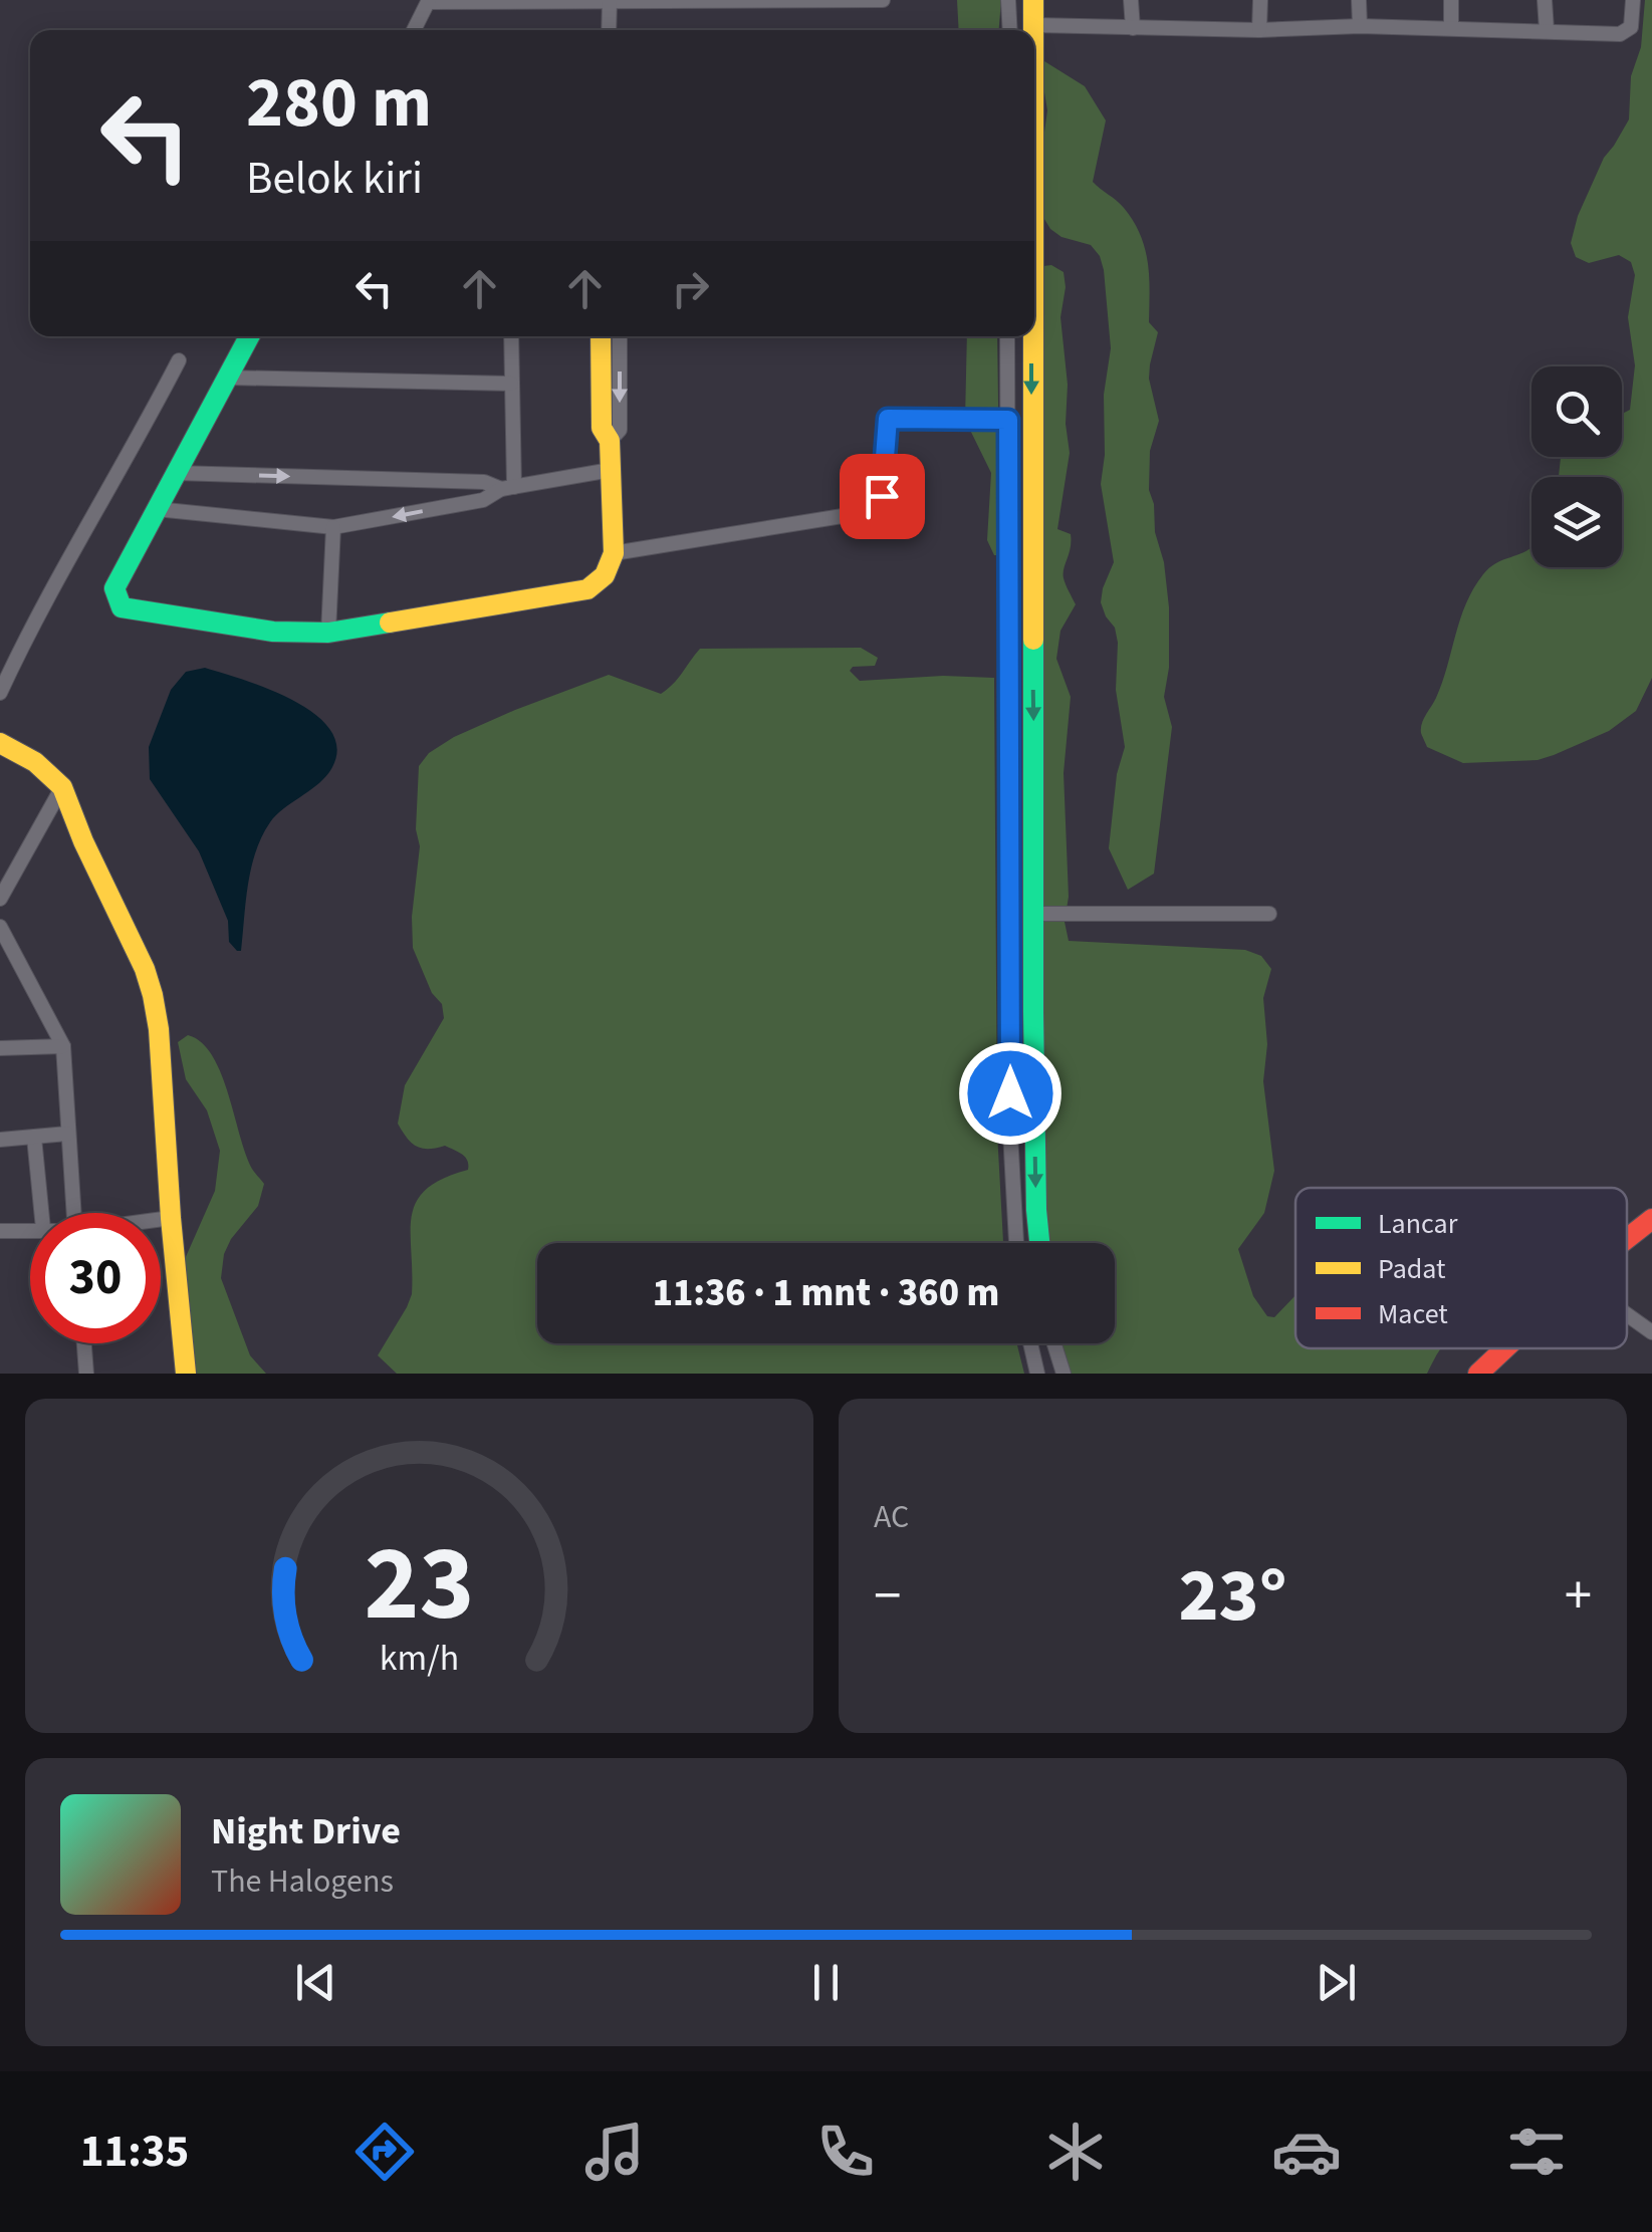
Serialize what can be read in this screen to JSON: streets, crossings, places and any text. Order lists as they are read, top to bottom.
{
  "legend": ["Lancar", "Padat", "Macet"],
  "page": {
    "turn": ["280 m", "Belok kiri"],
    "limit": "30",
    "trip": "11:36 · 1 mnt · 360 m",
    "tile": "AC",
    "heat": ["−", "23°", "+"],
    "song": ["Night Drive", "The Halogens"],
    "tabs": "11:35",
    "gauge": ["23", "km/h"]
  }
}
